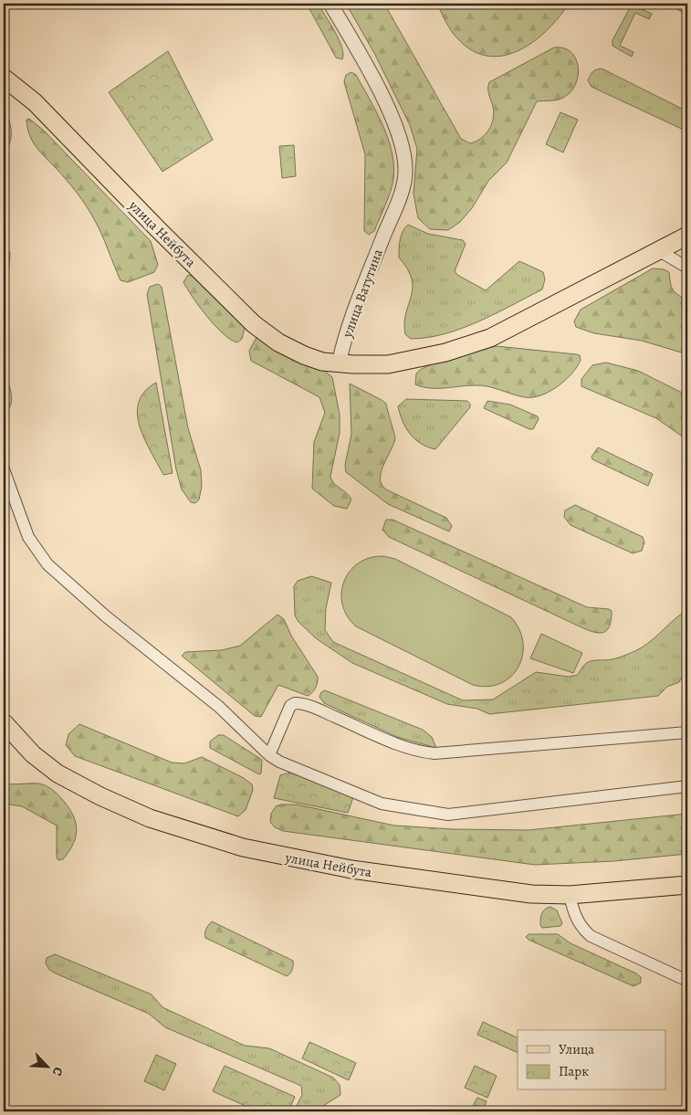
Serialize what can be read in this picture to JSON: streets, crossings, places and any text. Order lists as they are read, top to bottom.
{
  "streets": {
    "main road": ["улица Нейбута"],
    "street": ["улица Ватутина"]
  },
  "crossings": [
    ["улица Нейбута", "улица Ватутина"]
  ],
  "legend": ["Улица", "Парк"],
  "north": "bottom right"
}
